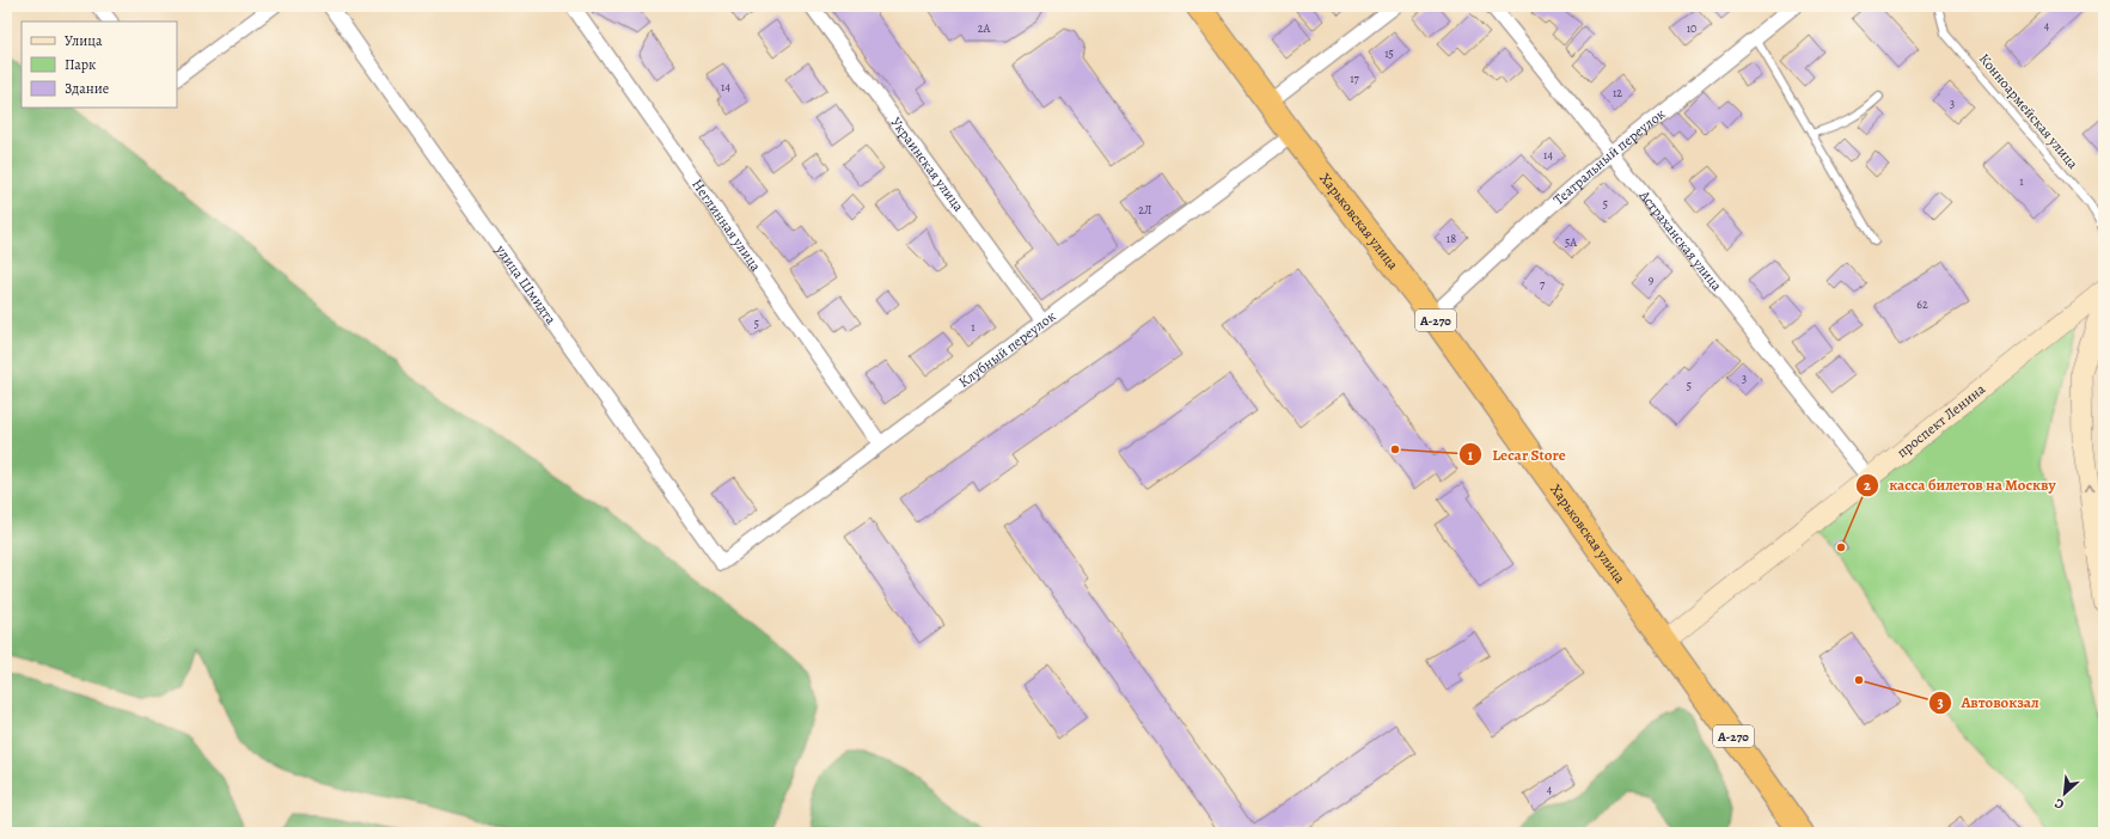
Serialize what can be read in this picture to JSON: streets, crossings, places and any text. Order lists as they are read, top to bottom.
{
  "streets": {
    "highway": ["Харьковская улица", "А-270"],
    "main road": ["проспект Ленина"],
    "street": [
      "Театральный переулок",
      "Украинская улица",
      "Неглинная улица",
      "Астраханская улица",
      "улица Шмидта",
      "Клубный переулок"
    ],
    "lane": ["Конноармейская улица"]
  },
  "crossings": [
    ["Театральный переулок", "Харьковская улица"],
    ["Театральный переулок", "Астраханская улица"],
    ["Украинская улица", "Клубный переулок"],
    ["Харьковская улица", "Клубный переулок"],
    ["Харьковская улица", "проспект Ленина"],
    ["Неглинная улица", "Клубный переулок"],
    ["Астраханская улица", "проспект Ленина"],
    ["улица Шмидта", "Клубный переулок"]
  ],
  "places": ["Lecar Store", "касса билетов на Москву", "Автовокзал"],
  "house_numbers": [
    "4",
    "2А",
    "10",
    "15",
    "17",
    "14",
    "12",
    "3",
    "14",
    "1",
    "5",
    "2Л",
    "18",
    "5А",
    "9",
    "7",
    "62",
    "5",
    "1",
    "3",
    "5",
    "4"
  ],
  "legend": ["Улица", "Парк", "Здание"],
  "north": "bottom left"
}
